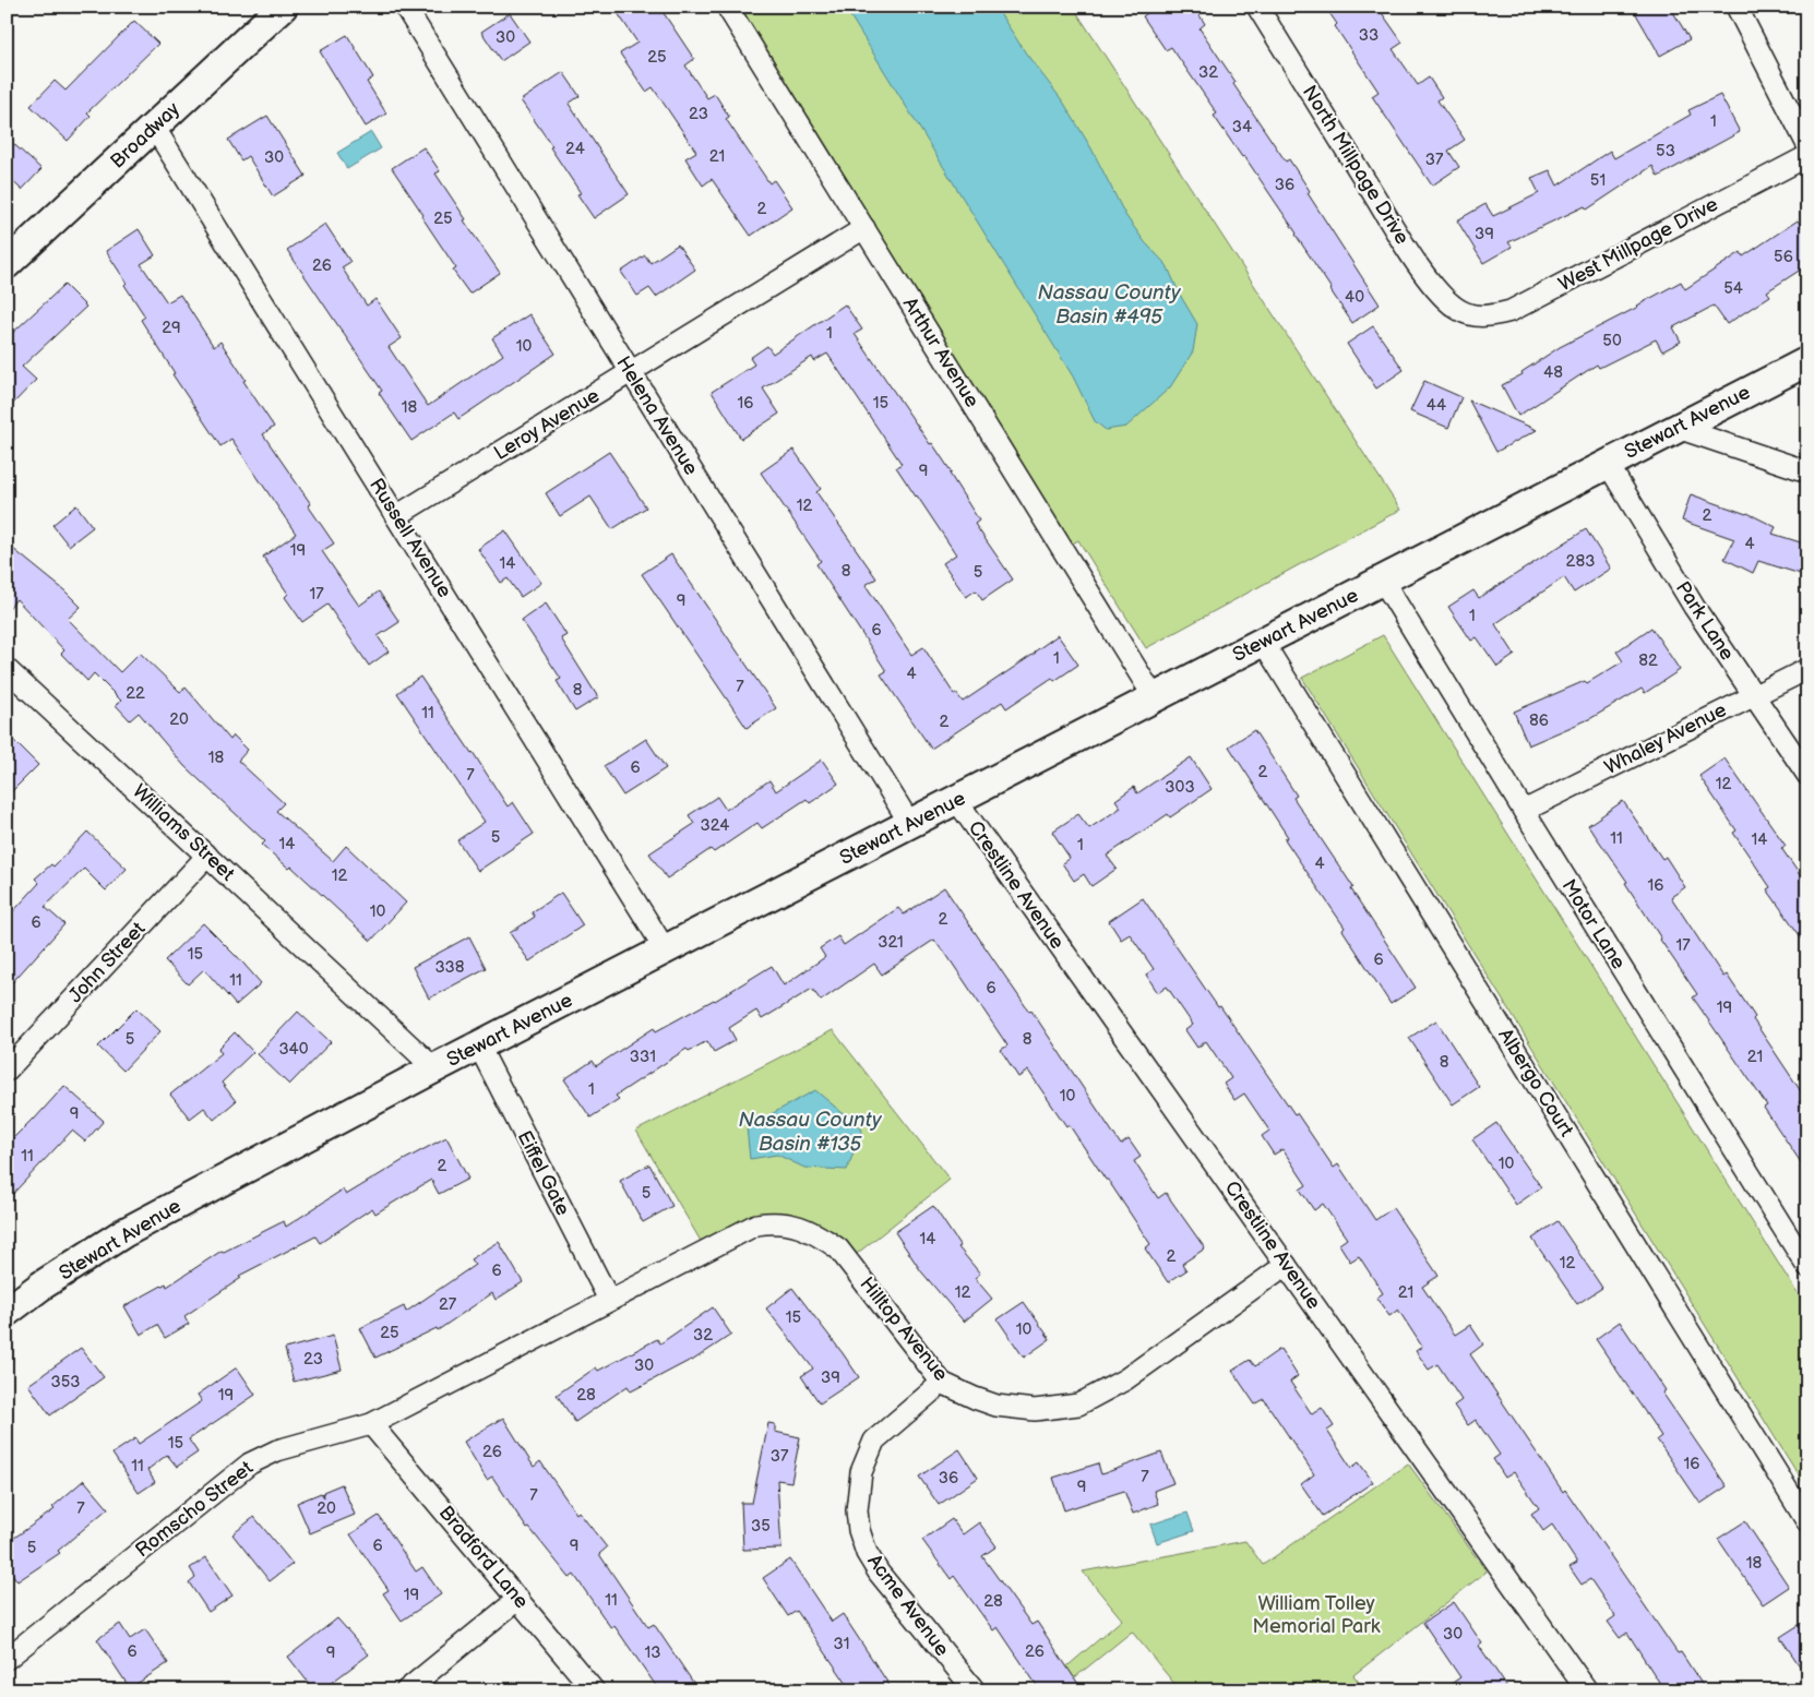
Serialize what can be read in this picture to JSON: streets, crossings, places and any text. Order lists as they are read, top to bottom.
{
  "streets": {
    "main road": ["Broadway", "Stewart Avenue"],
    "street": [
      "North Millpage Drive",
      "West Millpage Drive",
      "Arthur Avenue",
      "Helena Avenue",
      "Leroy Avenue",
      "Russell Avenue",
      "Park Lane",
      "Whaley Avenue",
      "Williams Street",
      "Crestline Avenue",
      "Motor Lane",
      "John Street",
      "Albergo Court",
      "Eiffel Gate",
      "Hilltop Avenue",
      "Romscho Street",
      "Bradford Lane",
      "Acme Avenue"
    ]
  },
  "crossings": [
    ["Broadway", "Russell Avenue"],
    ["North Millpage Drive", "West Millpage Drive"],
    ["Arthur Avenue", "Stewart Avenue"],
    ["Arthur Avenue", "Leroy Avenue"],
    ["Helena Avenue", "Stewart Avenue"],
    ["Helena Avenue", "Leroy Avenue"],
    ["Stewart Avenue", "Russell Avenue"],
    ["Stewart Avenue", "Park Lane"],
    ["Stewart Avenue", "Williams Street"],
    ["Stewart Avenue", "Crestline Avenue"],
    ["Stewart Avenue", "Motor Lane"],
    ["Stewart Avenue", "Albergo Court"],
    ["Stewart Avenue", "Eiffel Gate"],
    ["Leroy Avenue", "Russell Avenue"],
    ["Park Lane", "Whaley Avenue"],
    ["Whaley Avenue", "Motor Lane"],
    ["Williams Street", "John Street"],
    ["Crestline Avenue", "Hilltop Avenue"],
    ["Eiffel Gate", "Hilltop Avenue"],
    ["Eiffel Gate", "Romscho Street"],
    ["Hilltop Avenue", "Romscho Street"],
    ["Hilltop Avenue", "Acme Avenue"],
    ["Romscho Street", "Bradford Lane"]
  ],
  "water": ["Nassau County Basin #495", "Nassau County Basin #135"],
  "parks": ["William Tolley Memorial Park"],
  "house_numbers": [
    "33",
    "30",
    "25",
    "32",
    "23",
    "1",
    "34",
    "24",
    "53",
    "21",
    "30",
    "37",
    "51",
    "36",
    "2",
    "25",
    "39",
    "56",
    "26",
    "54",
    "40",
    "29",
    "1",
    "50",
    "10",
    "48",
    "16",
    "15",
    "44",
    "18",
    "9",
    "12",
    "2",
    "4",
    "19",
    "283",
    "14",
    "8",
    "5",
    "17",
    "9",
    "1",
    "6",
    "1",
    "82",
    "4",
    "7",
    "8",
    "22",
    "11",
    "20",
    "86",
    "2",
    "18",
    "6",
    "2",
    "7",
    "12",
    "303",
    "324",
    "5",
    "11",
    "14",
    "14",
    "1",
    "4",
    "12",
    "16",
    "10",
    "2",
    "6",
    "321",
    "17",
    "15",
    "6",
    "338",
    "11",
    "6",
    "19",
    "5",
    "8",
    "340",
    "331",
    "21",
    "8",
    "1",
    "10",
    "9",
    "11",
    "10",
    "2",
    "5",
    "14",
    "2",
    "12",
    "6",
    "12",
    "21",
    "27",
    "15",
    "10",
    "25",
    "32",
    "23",
    "30",
    "39",
    "353",
    "19",
    "28",
    "15",
    "26",
    "37",
    "16",
    "11",
    "7",
    "36",
    "9",
    "7",
    "7",
    "20",
    "35",
    "6",
    "9",
    "5",
    "18",
    "19",
    "11",
    "28",
    "30",
    "31",
    "6",
    "26",
    "9",
    "13"
  ]
}
